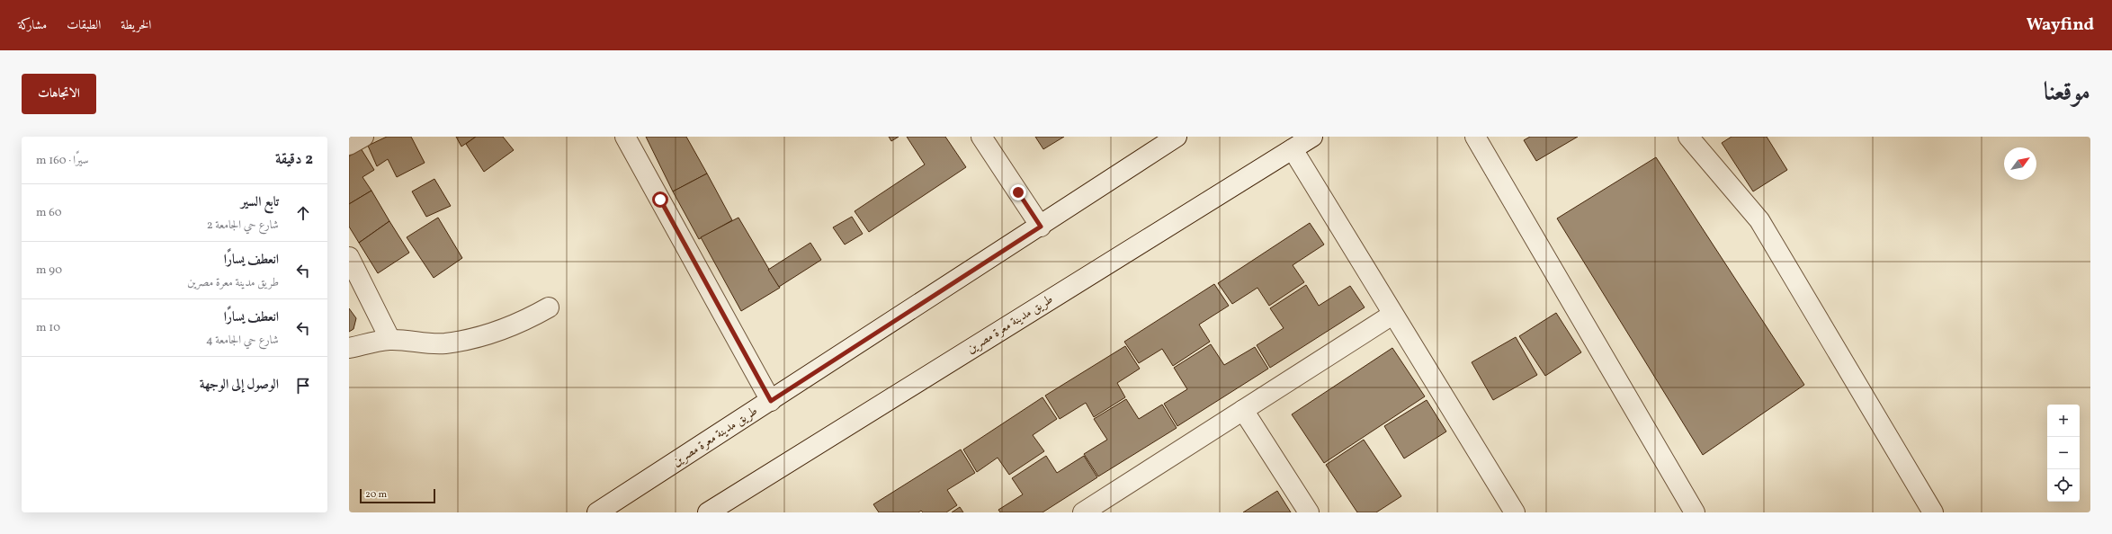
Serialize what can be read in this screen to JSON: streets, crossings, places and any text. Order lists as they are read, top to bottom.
{
  "streets": {
    "street": ["طريق مدينة معرة مصرين"]
  },
  "scale_bar": "20 m",
  "north": "top right",
  "page": {
    "header": "Wayfind",
    "nav": ["الخريطة", "الطبقات", "مشاركة"],
    "title": "موقعنا",
    "buttons": "الاتجاهات",
    "heading": ["2 دقيقة", "سيرًا · 160 m"],
    "list": [
      ["تابع السير", "شارع حي الجامعة 2", "60 m"],
      ["انعطف يسارًا", "طريق مدينة معرة مصرين", "90 m"],
      ["انعطف يسارًا", "شارع حي الجامعة 4", "10 m"],
      "الوصول إلى الوجهة"
    ],
    "map_buttons": ["+", "−"],
    "scale": "20 m"
  }
}
